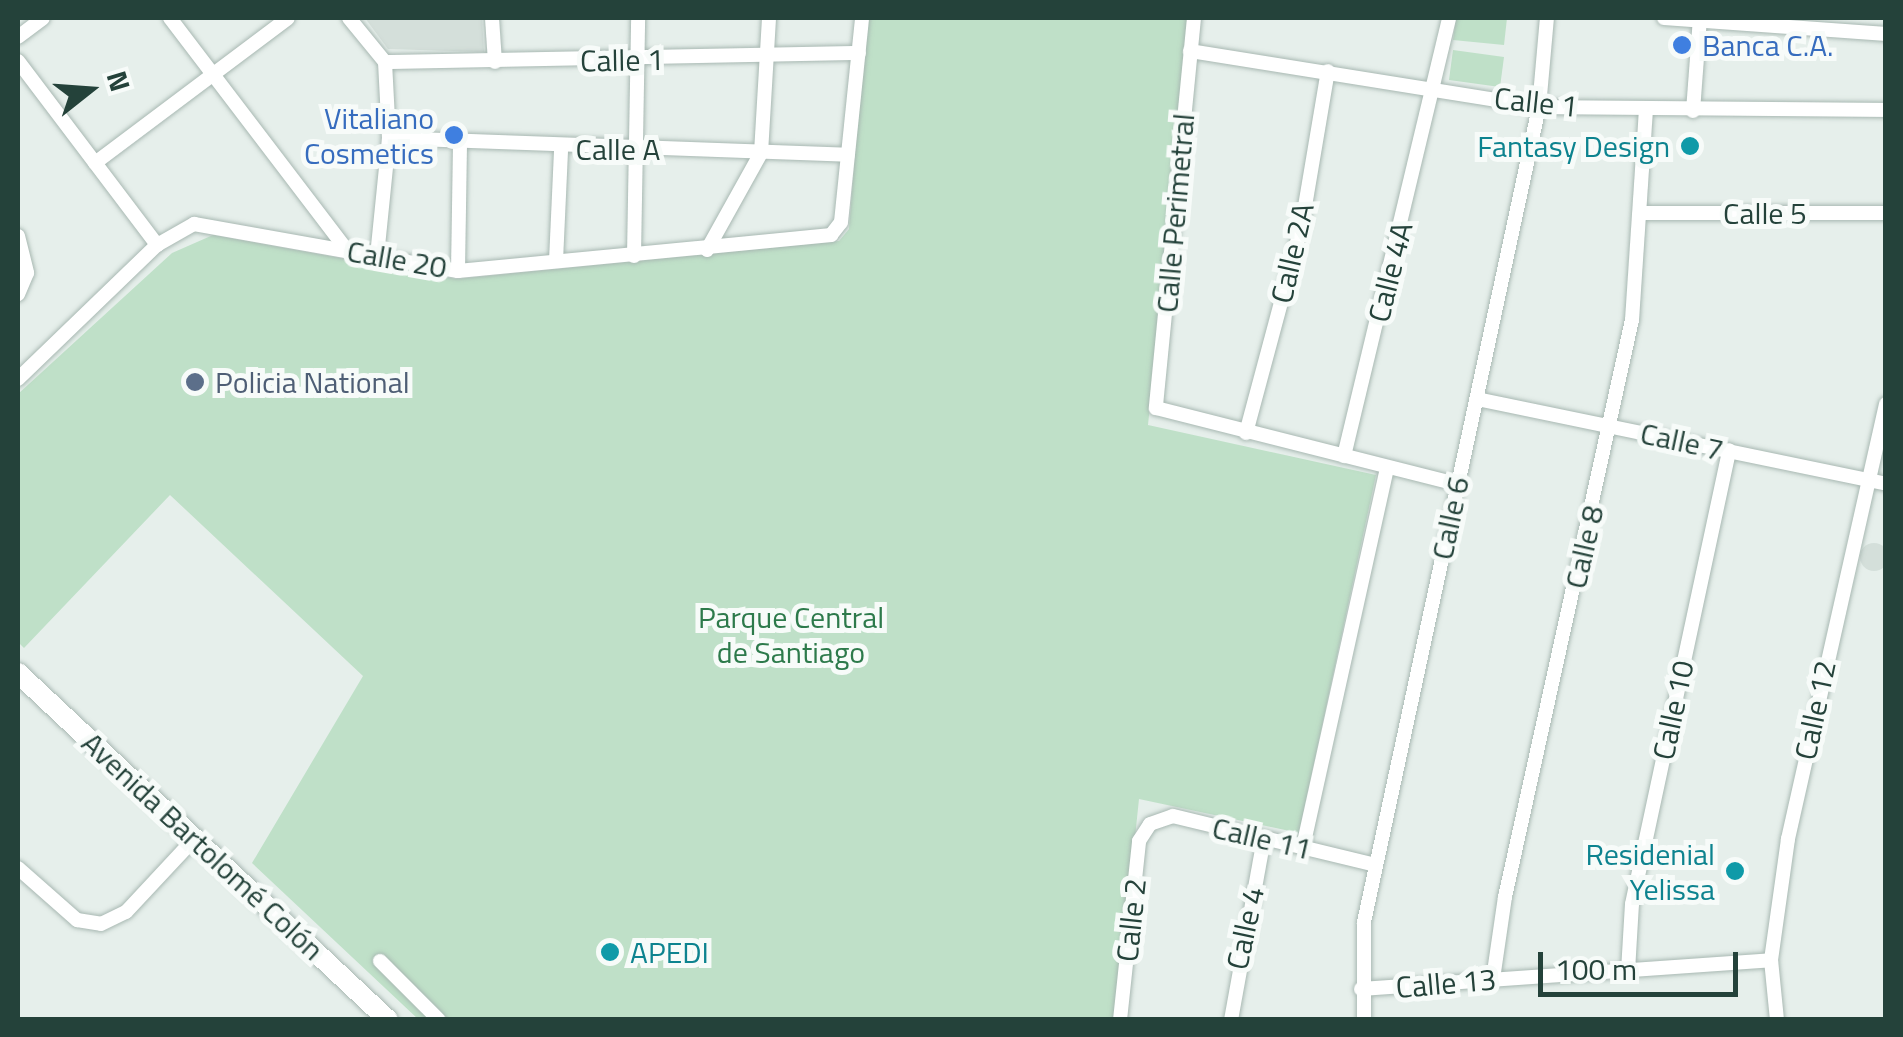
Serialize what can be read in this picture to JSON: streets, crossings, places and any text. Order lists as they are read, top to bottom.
{
  "streets": {
    "main road": ["Avenida Bartolomé Colón"],
    "street": [
      "Calle 1",
      "Calle A",
      "Calle Perimetral",
      "Calle 5",
      "Calle 2A",
      "Calle 20",
      "Calle 4A",
      "Calle 7",
      "Calle 6",
      "Calle 8",
      "Calle 10",
      "Calle 12",
      "Calle 11",
      "Calle 2",
      "Calle 4",
      "Calle 13"
    ]
  },
  "crossings": [
    ["Calle 1", "Calle Perimetral"],
    ["Calle 1", "Calle 2A"],
    ["Calle 1", "Calle 4A"],
    ["Calle 1", "Calle 6"],
    ["Calle 1", "Calle 8"],
    ["Calle A", "Calle 20"],
    ["Calle Perimetral", "Calle 2A"],
    ["Calle 5", "Calle 8"],
    ["Calle 7", "Calle 6"],
    ["Calle 7", "Calle 8"],
    ["Calle 7", "Calle 10"],
    ["Calle 7", "Calle 12"],
    ["Calle 6", "Calle 11"],
    ["Calle 6", "Calle 13"],
    ["Calle 8", "Calle 13"],
    ["Calle 10", "Calle 13"],
    ["Calle 12", "Calle 13"],
    ["Calle 11", "Calle 2"],
    ["Calle 11", "Calle 4"]
  ],
  "parks": ["Parque Central de Santiago"],
  "places": [
    "Banca C.A.",
    "Vitaliano Cosmetics",
    "Fantasy Design",
    "Policia National",
    "Residenial Yelissa",
    "APEDI"
  ],
  "scale_bar": "100 m",
  "north": "right"
}
